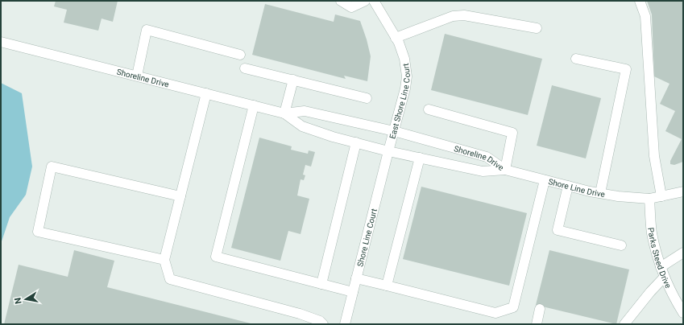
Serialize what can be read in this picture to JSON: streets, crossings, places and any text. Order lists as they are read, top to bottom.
{
  "streets": {
    "street": [
      "Shoreline Drive",
      "East Shore Line Court",
      "Shore Line Drive",
      "Shore Line Court",
      "Parks Steed Drive"
    ]
  },
  "crossings": [
    ["Shoreline Drive", "East Shore Line Court"],
    ["Shoreline Drive", "Shore Line Drive"],
    ["Shoreline Drive", "Shore Line Court"],
    ["East Shore Line Court", "Shore Line Court"],
    ["Shore Line Drive", "Parks Steed Drive"]
  ],
  "north": "left"
}
